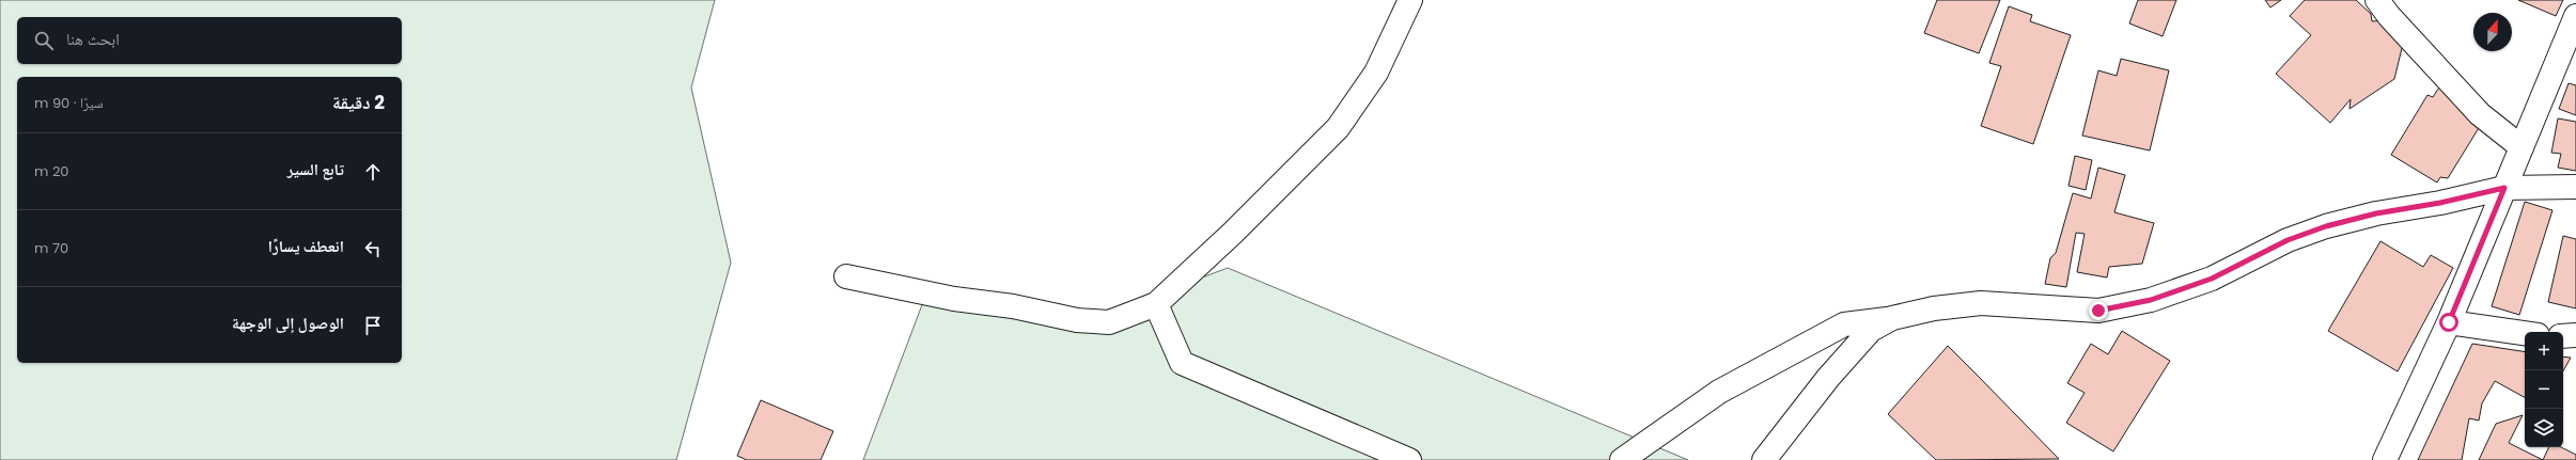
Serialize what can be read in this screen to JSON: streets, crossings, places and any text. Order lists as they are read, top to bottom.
{
  "north": "top",
  "page": {
    "search": "ابحث هنا",
    "heading": ["2 دقيقة", "سيرًا · 90 m"],
    "list": [
      ["تابع السير", "20 m"],
      ["انعطف يسارًا", "70 m"],
      "الوصول إلى الوجهة"
    ],
    "map_buttons": ["+", "−"]
  }
}
